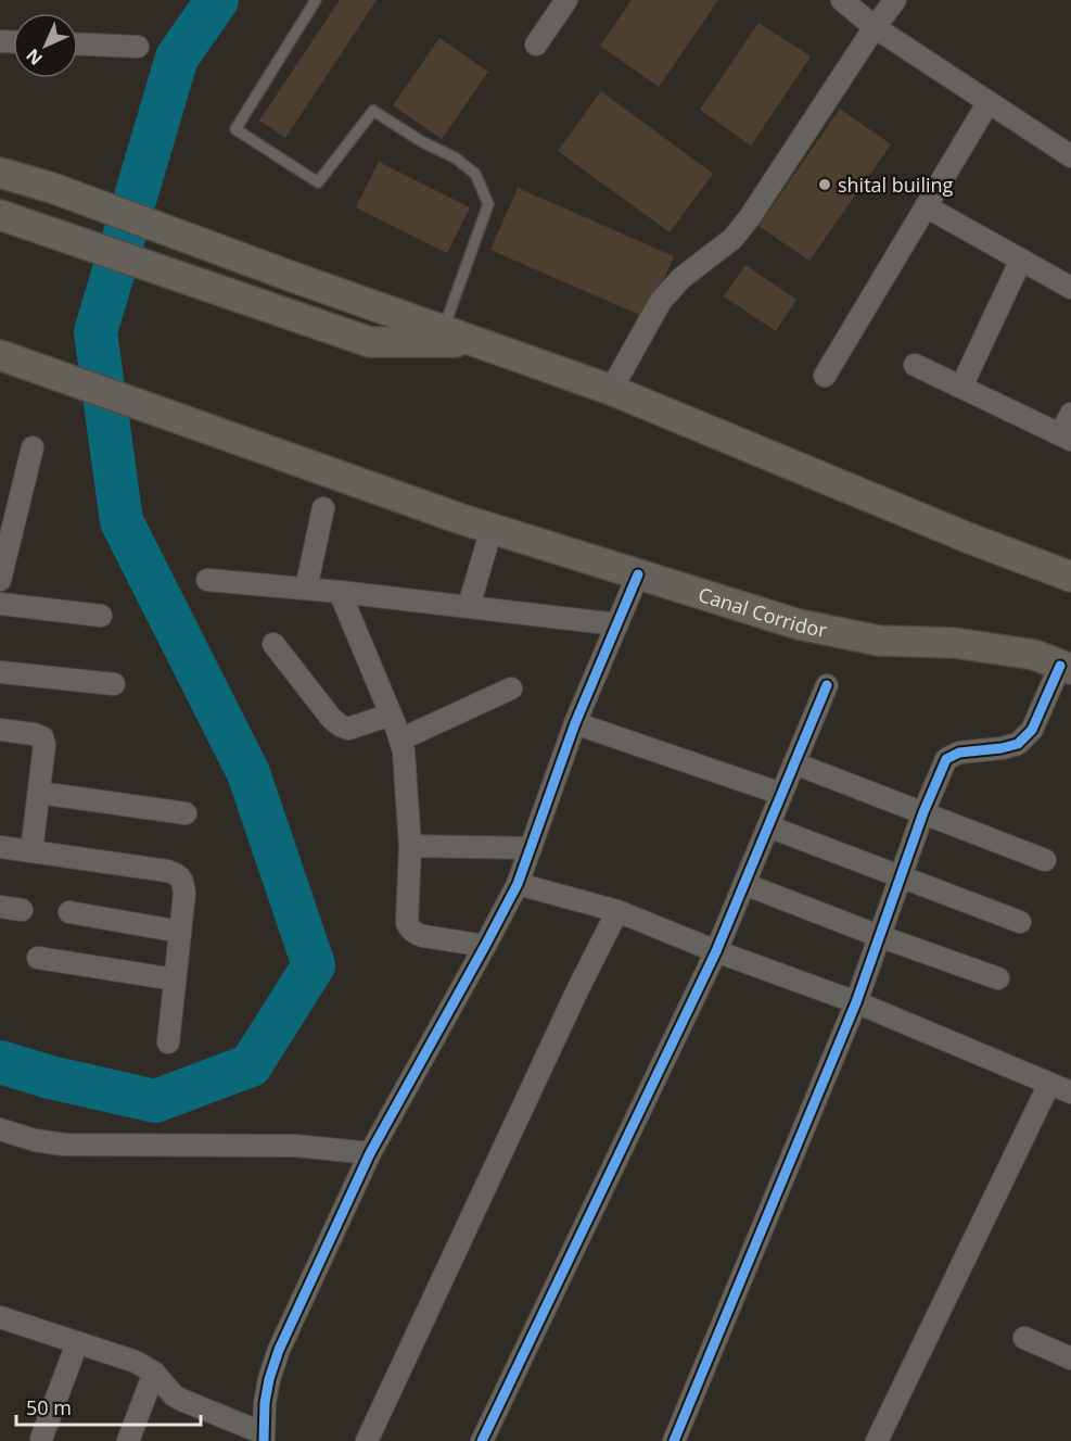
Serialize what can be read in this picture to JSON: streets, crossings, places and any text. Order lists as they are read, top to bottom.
{
  "streets": {
    "main road": ["Canal Corridor"]
  },
  "places": ["shital builing"],
  "scale_bar": "50 m",
  "north": "bottom left"
}
